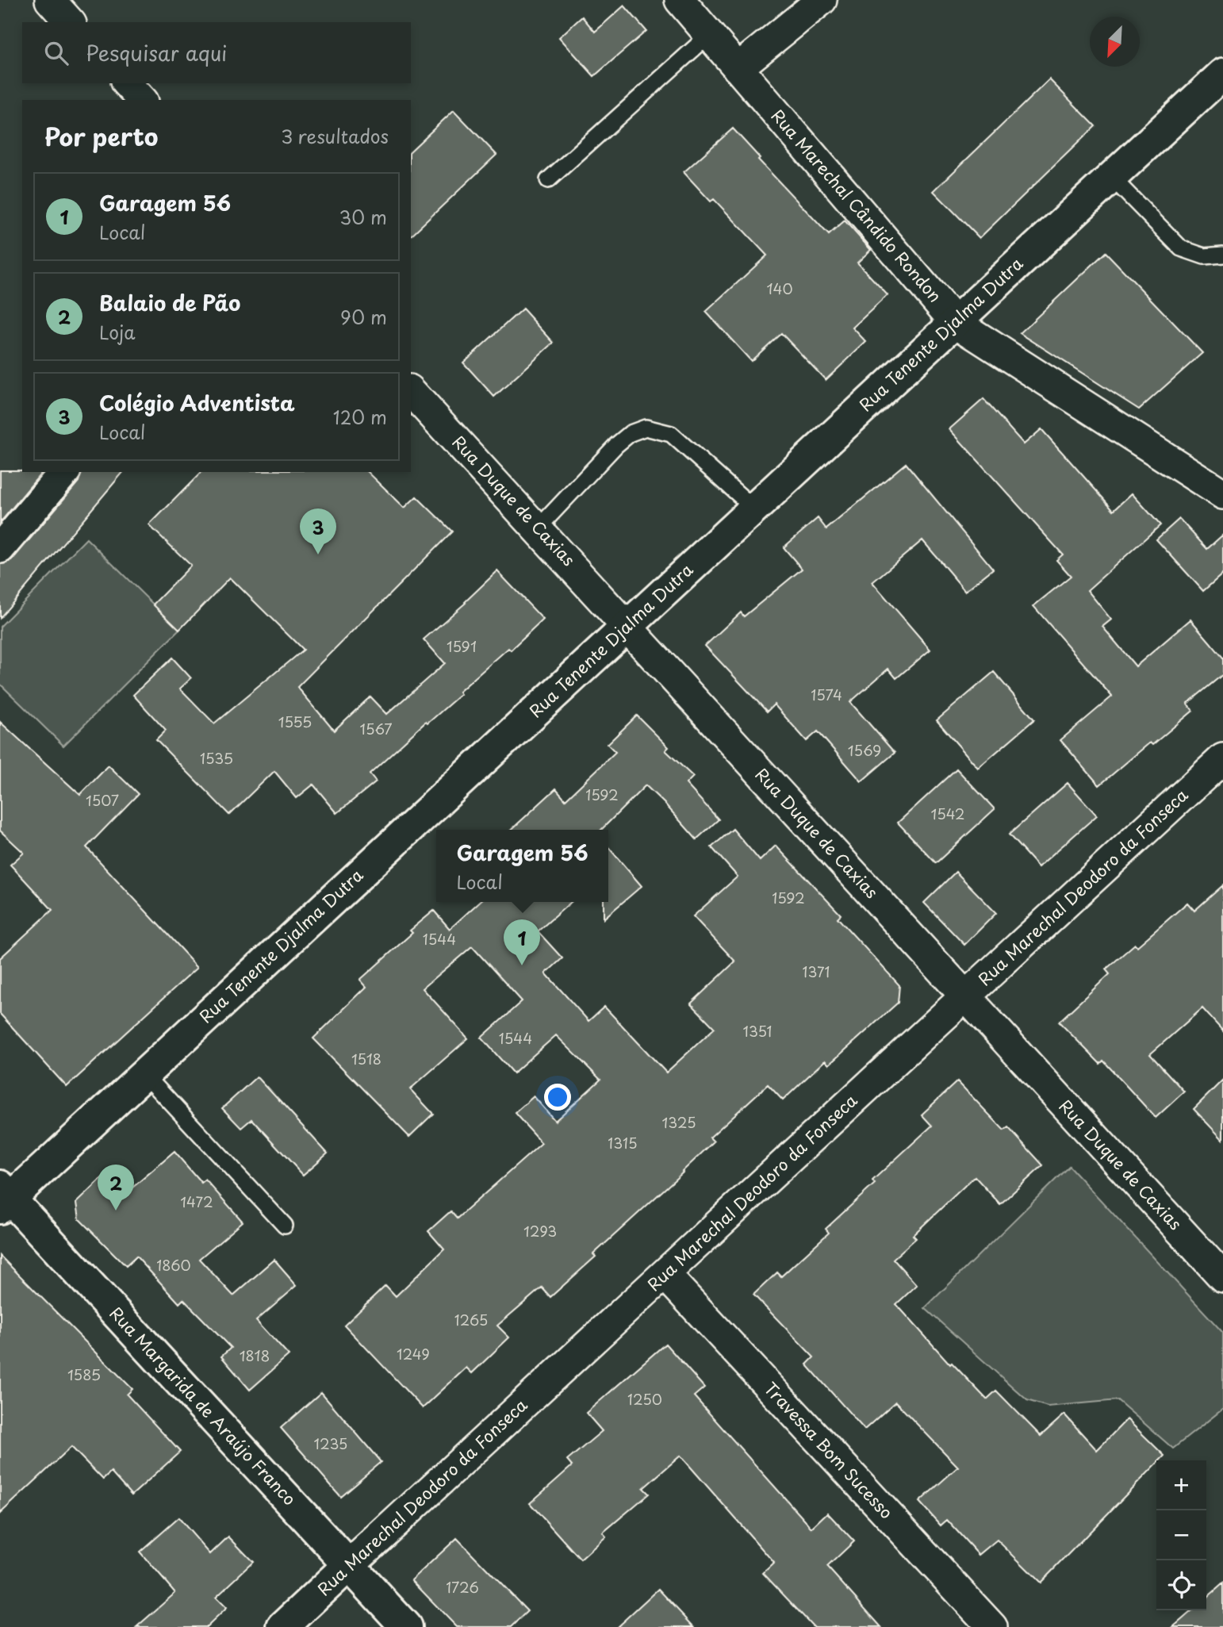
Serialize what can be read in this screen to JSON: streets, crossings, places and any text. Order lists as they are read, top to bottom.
{
  "streets": {
    "main road": ["Rua Tenente Djalma Dutra", "Rua Marechal Deodoro da Fonseca", "Rua Margarida de Araújo Franco"],
    "street": ["Rua Marechal Cândido Rondon", "Rua Duque de Caxias", "Travessa Bom Sucesso"]
  },
  "crossings": [
    ["Rua Marechal Cândido Rondon", "Rua Tenente Djalma Dutra"],
    ["Rua Tenente Djalma Dutra", "Rua Duque de Caxias"],
    ["Rua Tenente Djalma Dutra", "Rua Margarida de Araújo Franco"],
    ["Rua Duque de Caxias", "Rua Marechal Deodoro da Fonseca"],
    ["Rua Marechal Deodoro da Fonseca", "Rua Margarida de Araújo Franco"],
    ["Rua Marechal Deodoro da Fonseca", "Travessa Bom Sucesso"]
  ],
  "house_numbers": [
    "140",
    "1591",
    "1574",
    "1555",
    "1567",
    "1569",
    "1535",
    "1592",
    "1507",
    "1542",
    "1592",
    "1544",
    "1371",
    "1351",
    "1544",
    "1518",
    "1325",
    "1315",
    "1472",
    "1293",
    "1860",
    "1265",
    "1249",
    "1818",
    "1585",
    "1250",
    "1235",
    "1726"
  ],
  "north": "bottom left",
  "page": {
    "search": "Pesquisar aqui",
    "heading": ["Por perto", "3 resultados"],
    "list": [
      {
        "mark": "1",
        "name": "Garagem 56",
        "note": "Local",
        "value": "30 m"
      },
      {
        "mark": "2",
        "name": "Balaio de Pão",
        "note": "Loja",
        "value": "90 m"
      },
      {
        "mark": "3",
        "name": "Colégio Adventista",
        "note": "Local",
        "value": "120 m"
      }
    ],
    "pins": ["3", "1", "2"],
    "popup": ["Garagem 56", "Local"],
    "map_buttons": ["+", "−"]
  }
}
